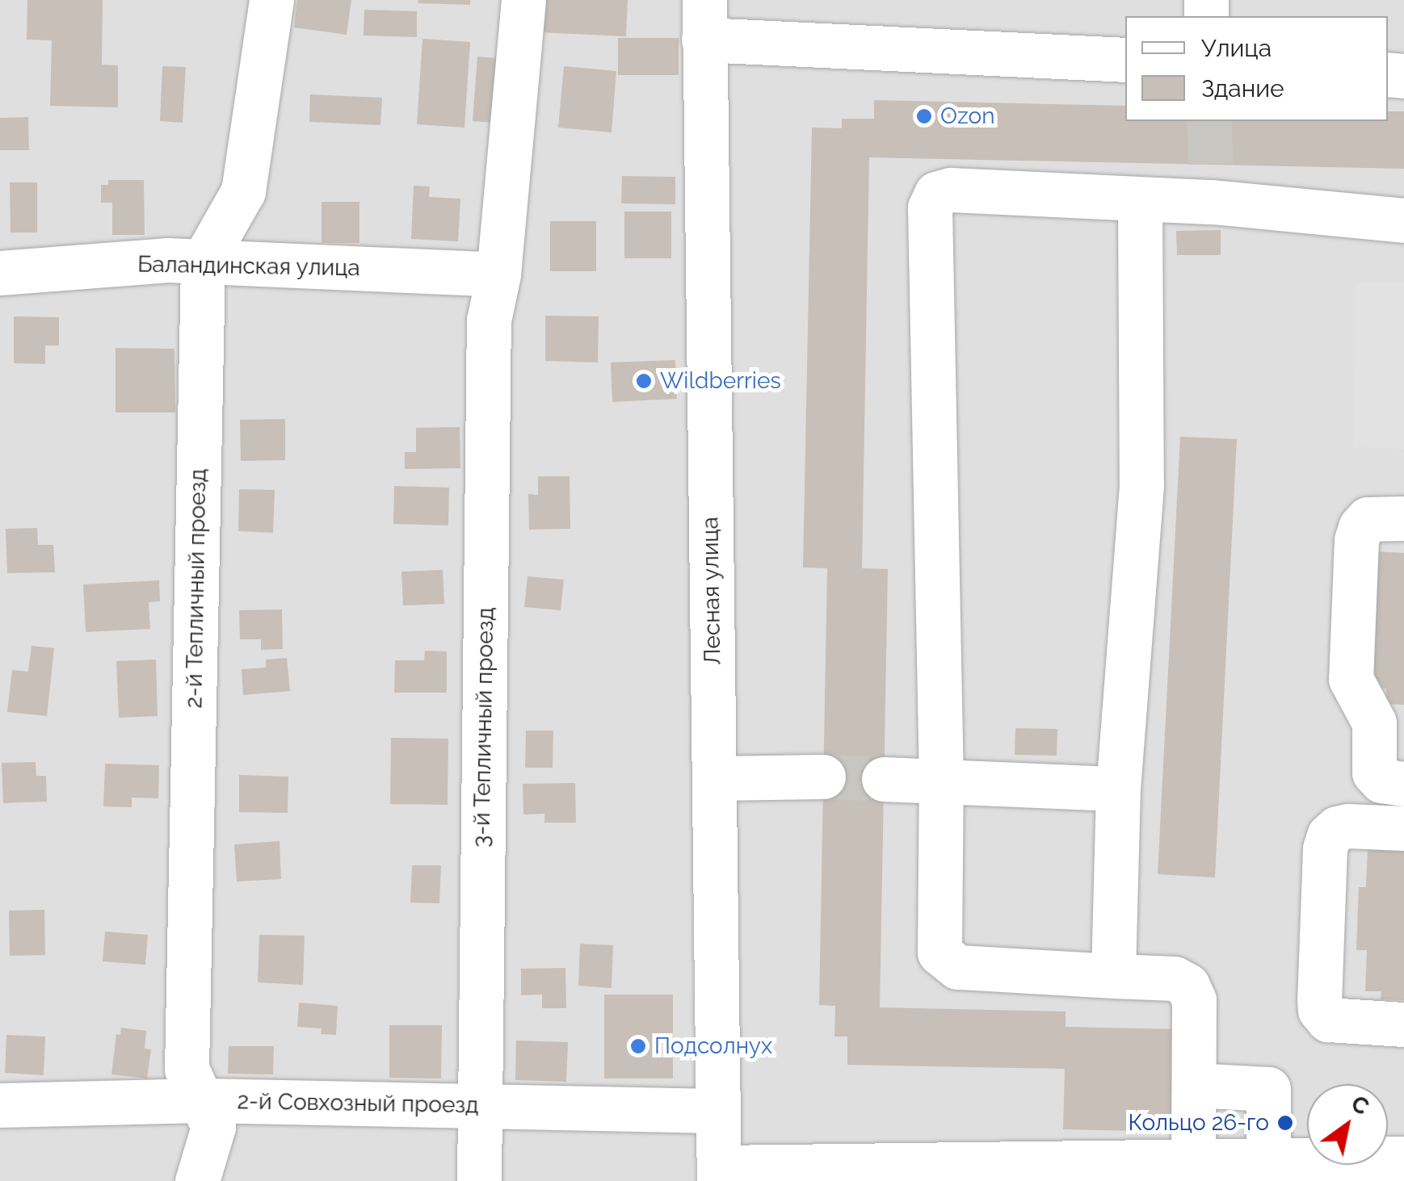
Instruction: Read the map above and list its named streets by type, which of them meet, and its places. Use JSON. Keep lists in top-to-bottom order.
{
  "streets": {
    "street": [
      "Баландинская улица",
      "2-й Тепличный проезд",
      "Лесная улица",
      "3-й Тепличный проезд",
      "2-й Совхозный проезд"
    ]
  },
  "crossings": [
    ["Баландинская улица", "2-й Тепличный проезд"],
    ["Баландинская улица", "3-й Тепличный проезд"],
    ["2-й Тепличный проезд", "2-й Совхозный проезд"],
    ["Лесная улица", "2-й Совхозный проезд"],
    ["3-й Тепличный проезд", "2-й Совхозный проезд"]
  ],
  "places": [
    "Ozon",
    "Wildberries",
    "Подсолнух",
    "Кольцо 26-го"
  ],
  "legend": ["Улица", "Здание"],
  "north": "top right"
}
